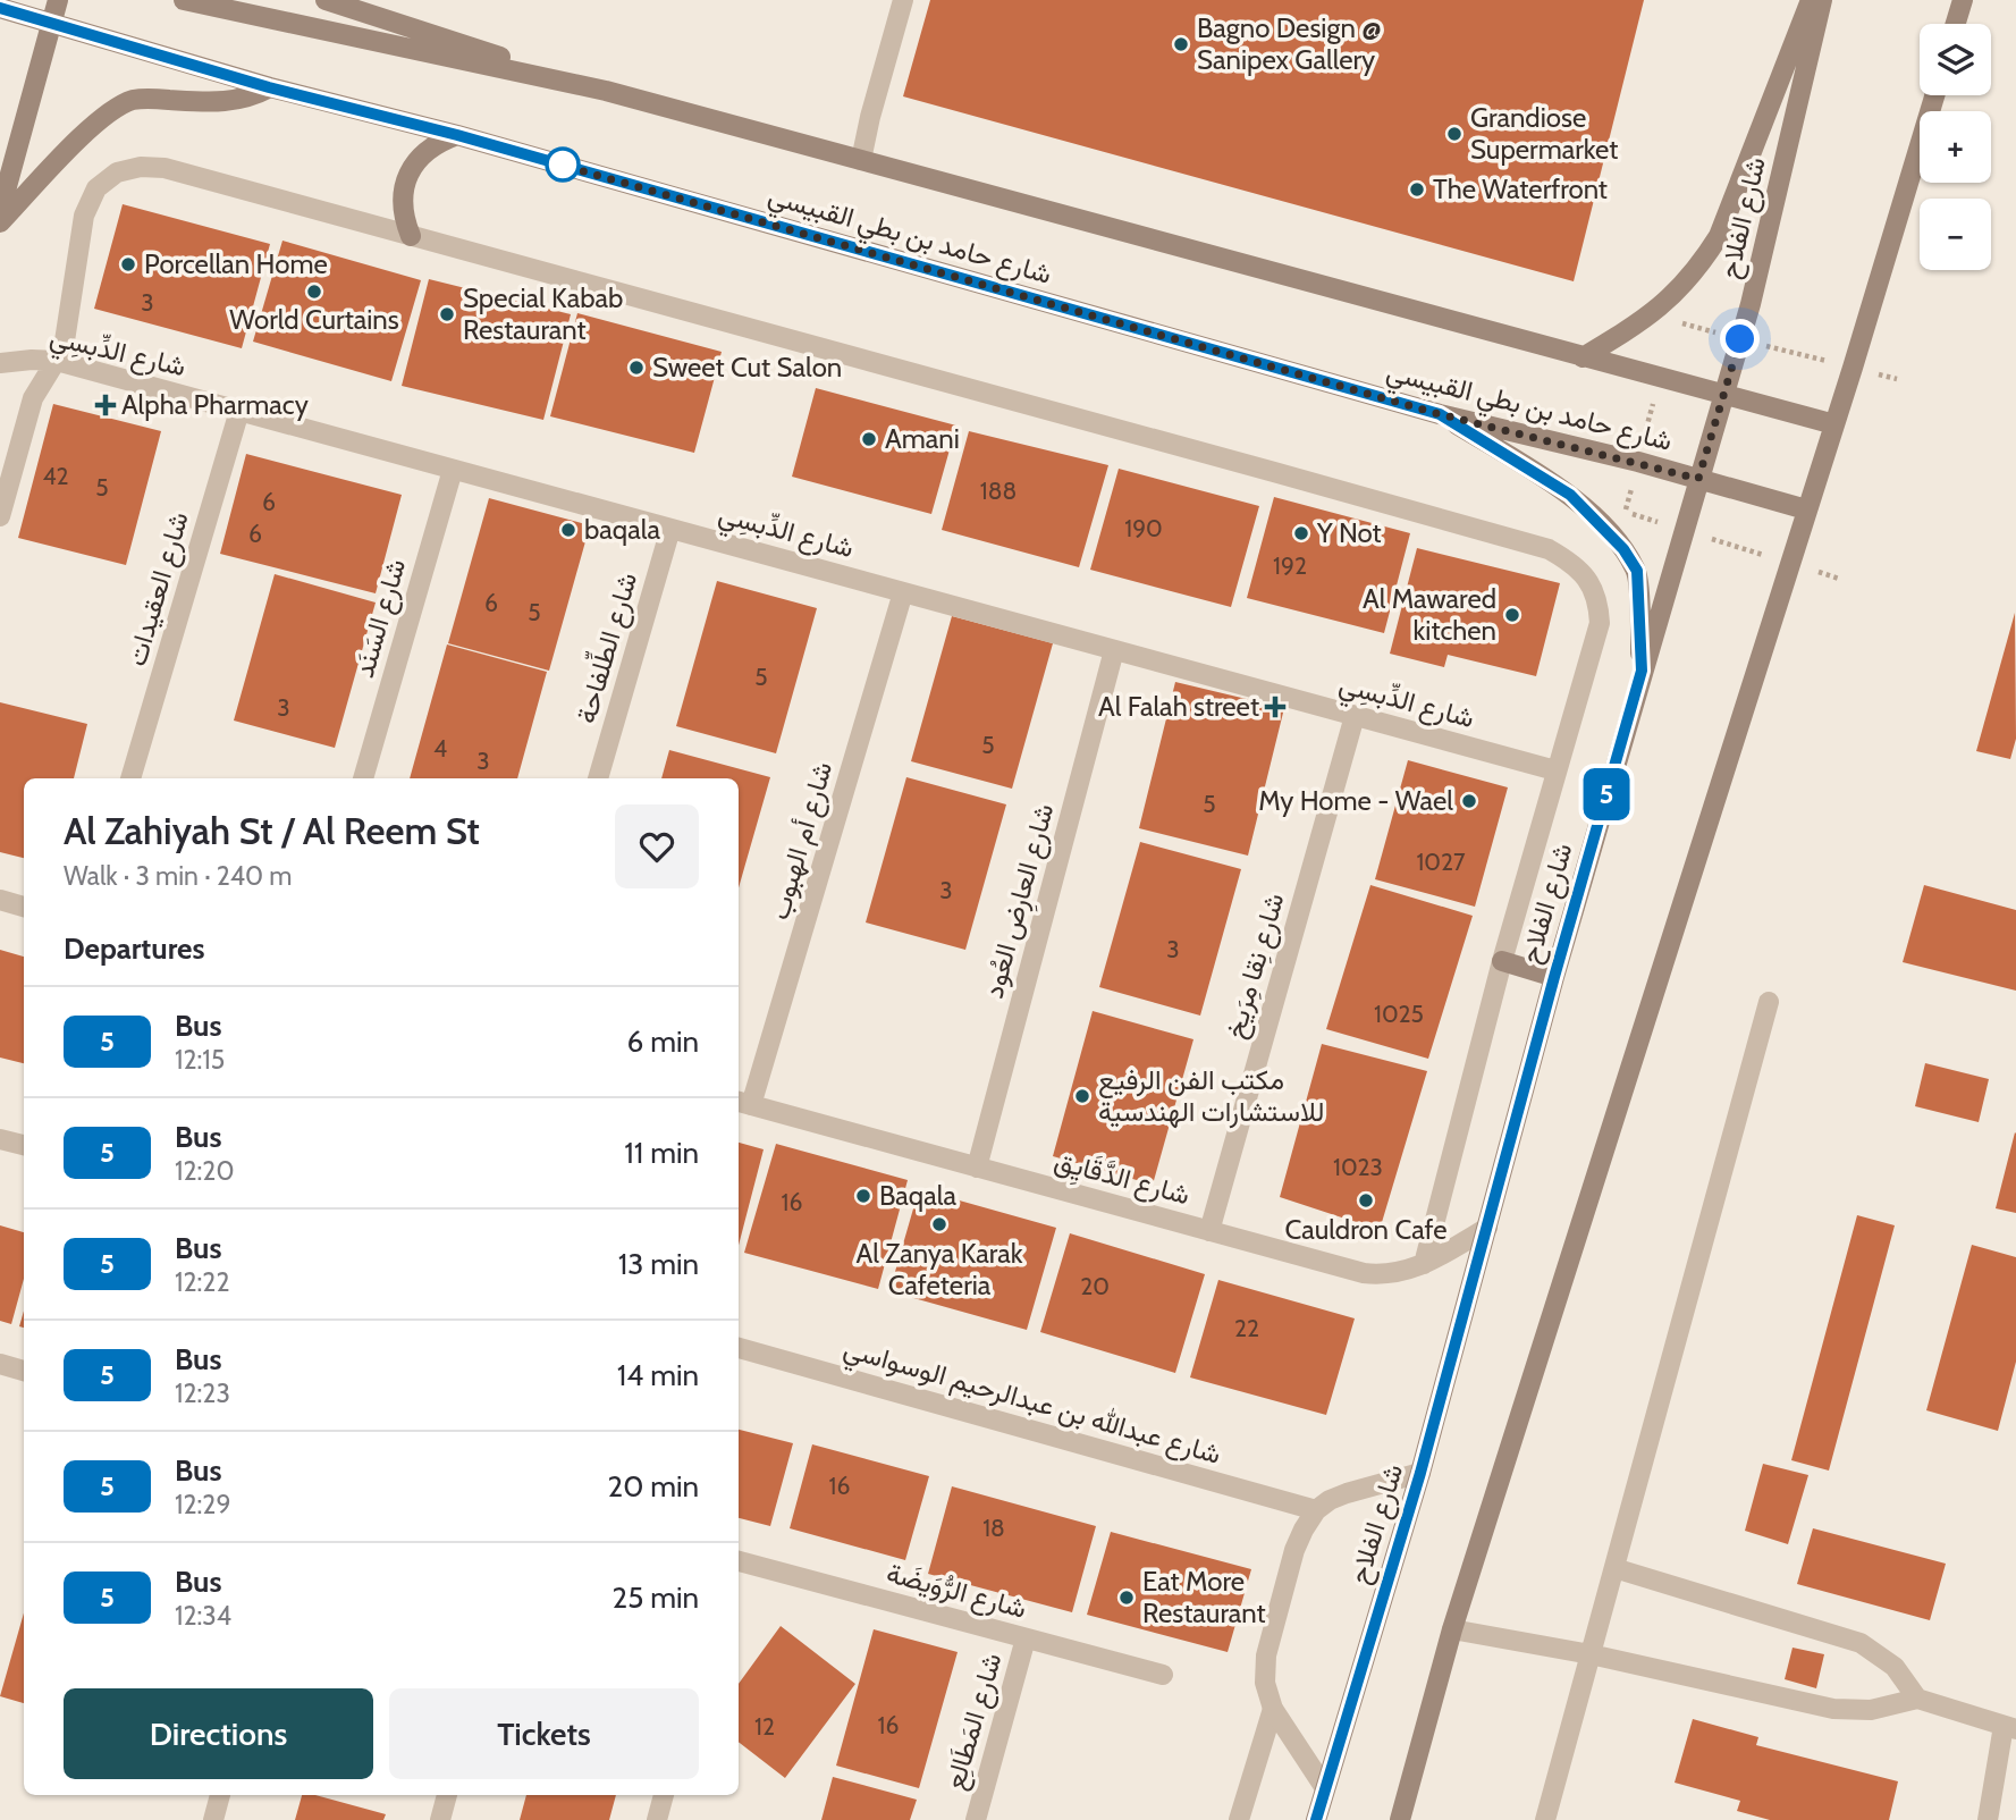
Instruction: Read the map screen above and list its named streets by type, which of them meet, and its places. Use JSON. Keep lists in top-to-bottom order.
{
  "streets": {
    "main road": ["شارع الفلاح", "شارع حامد بن بطي القبيسي"],
    "street": [
      "شارع الدِّبسِي",
      "شارع العقيدات",
      "شارع السَنَد",
      "شارع الطِّلفاحة",
      "شارع أم الهبوب",
      "شارع العارِض العُود",
      "شارع نِقا مِرَيخ",
      "شارع الدَّقَايِق",
      "شارع عبدالله بن عبدالرحيم الوسواسي",
      "شارع الرُّوَيضَة",
      "شارع المَطَالِع"
    ]
  },
  "crossings": [
    ["شارع الفلاح", "شارع حامد بن بطي القبيسي"],
    ["شارع الفلاح", "شارع الدَّقَايِق"],
    ["شارع الدِّبسِي", "شارع العقيدات"],
    ["شارع الدِّبسِي", "شارع السَنَد"],
    ["شارع الدِّبسِي", "شارع الطِّلفاحة"],
    ["شارع الدِّبسِي", "شارع أم الهبوب"],
    ["شارع الدِّبسِي", "شارع العارِض العُود"],
    ["شارع الدِّبسِي", "شارع نِقا مِرَيخ"],
    ["شارع أم الهبوب", "شارع الدَّقَايِق"],
    ["شارع العارِض العُود", "شارع الدَّقَايِق"],
    ["شارع نِقا مِرَيخ", "شارع الدَّقَايِق"],
    ["شارع الرُّوَيضَة", "شارع المَطَالِع"]
  ],
  "places": {
    "other": [
      "Bagno Design @ Sanipex Gallery",
      "Grandiose Supermarket",
      "The Waterfront",
      "Porcellan Home",
      "World Curtains",
      "Special Kabab Restaurant",
      "Sweet Cut Salon",
      "Amani",
      "baqala",
      "Y Not",
      "Al Mawared kitchen",
      "My Home - Wael",
      "مكتب الفن الرفيع للاستشارات الهندسية",
      "Baqala",
      "Cauldron Cafe",
      "Al Zanya Karak Cafeteria",
      "Eat More Restaurant"
    ],
    "health": ["Alpha Pharmacy", "Al Falah street"]
  },
  "lines": ["bus line 5"],
  "house_numbers": [
    "3",
    "42",
    "5",
    "188",
    "6",
    "190",
    "6",
    "192",
    "6",
    "5",
    "5",
    "3",
    "5",
    "4",
    "3",
    "5",
    "1027",
    "3",
    "3",
    "1025",
    "1023",
    "16",
    "20",
    "22",
    "16",
    "18",
    "16",
    "12"
  ],
  "page": {
    "on_map": "5",
    "map_buttons": ["+", "−"],
    "heading": [
      ["Al Zahiyah St / Al Reem St", "Walk · 3 min · 240 m"],
      "Departures"
    ],
    "list": [
      {
        "mark": "5",
        "name": "Bus",
        "note": "12:15",
        "value": "6 min"
      },
      {
        "mark": "5",
        "name": "Bus",
        "note": "12:20",
        "value": "11 min"
      },
      {
        "mark": "5",
        "name": "Bus",
        "note": "12:22",
        "value": "13 min"
      },
      {
        "mark": "5",
        "name": "Bus",
        "note": "12:23",
        "value": "14 min"
      },
      {
        "mark": "5",
        "name": "Bus",
        "note": "12:29",
        "value": "20 min"
      },
      {
        "mark": "5",
        "name": "Bus",
        "note": "12:34",
        "value": "25 min"
      }
    ],
    "buttons": ["Directions", "Tickets"]
  }
}
